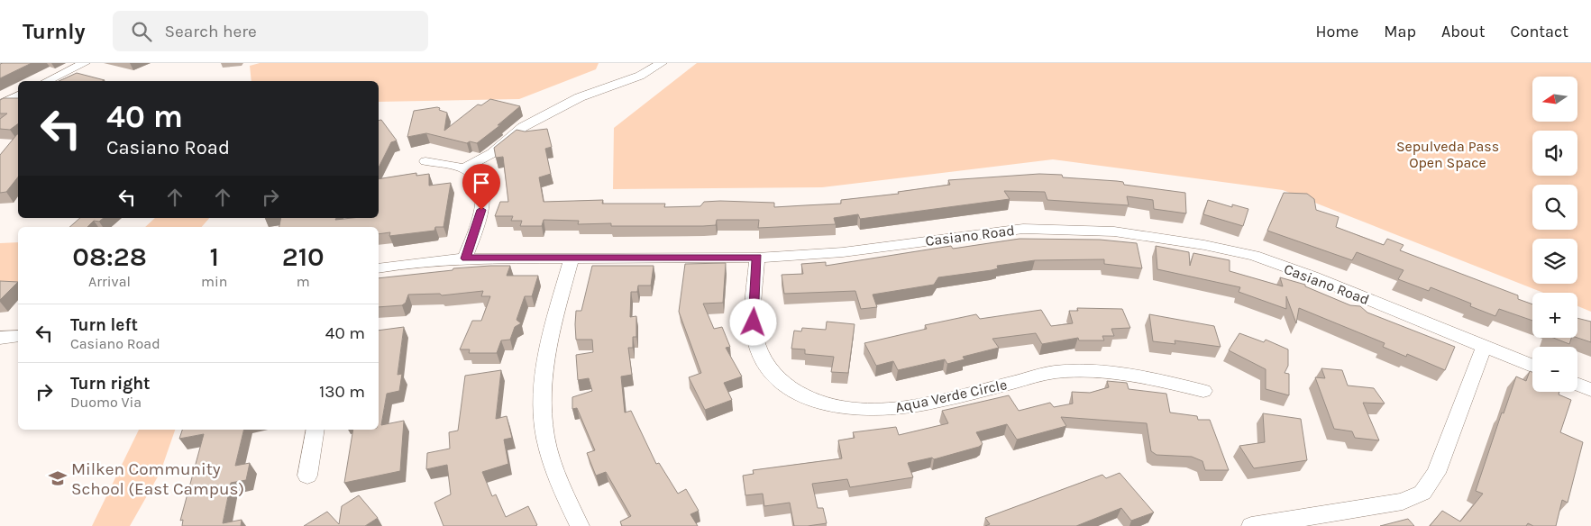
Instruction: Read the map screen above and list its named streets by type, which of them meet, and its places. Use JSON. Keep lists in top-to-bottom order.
{
  "streets": {
    "street": ["Casiano Road", "Aqua Verde Circle"]
  },
  "crossings": [
    ["Casiano Road", "Aqua Verde Circle"]
  ],
  "parks": ["Sepulveda Pass Open Space"],
  "places": {
    "school or university": ["Milken Community School (East Campus)"]
  },
  "north": "left",
  "page": {
    "header": "Turnly",
    "search": "Search here",
    "nav": [
      "Home",
      "Map",
      "About",
      "Contact"
    ],
    "map_buttons": ["+", "−"],
    "turn": ["40 m", "Casiano Road"],
    "eta": [
      "08:28",
      "Arrival",
      "1",
      "min",
      "210",
      "m"
    ],
    "list": [
      {
        "name": "Turn left",
        "note": "Casiano Road",
        "value": "40 m"
      },
      {
        "name": "Turn right",
        "note": "Duomo Via",
        "value": "130 m"
      }
    ]
  }
}
